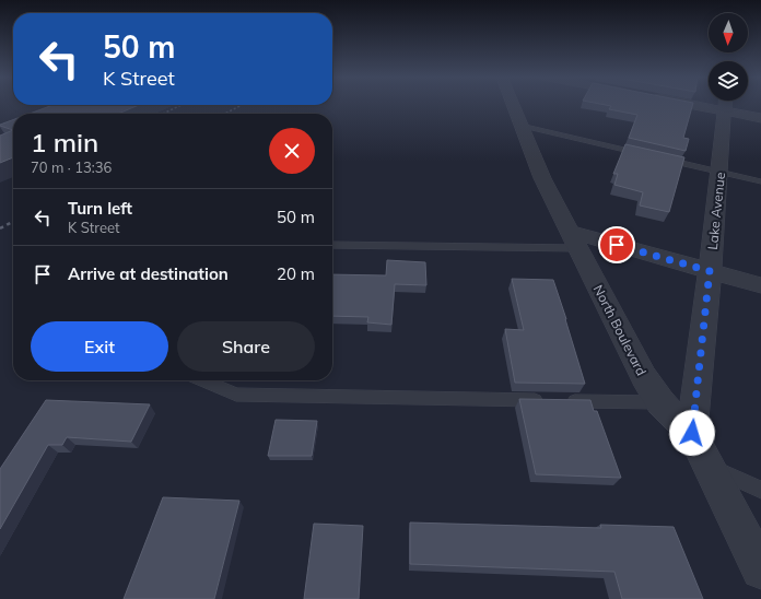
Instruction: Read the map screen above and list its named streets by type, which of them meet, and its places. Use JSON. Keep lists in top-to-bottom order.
{
  "streets": {
    "street": ["Lake Avenue", "North Boulevard"]
  },
  "crossings": [
    ["Lake Avenue", "North Boulevard"]
  ],
  "north": "bottom",
  "page": {
    "turn": ["50 m", "K Street"],
    "heading": ["1 min", "70 m · 13:36"],
    "list": [
      {
        "name": "Turn left",
        "note": "K Street",
        "value": "50 m"
      },
      {
        "name": "Arrive at destination",
        "value": "20 m"
      }
    ],
    "buttons": ["Exit", "Share"]
  }
}
